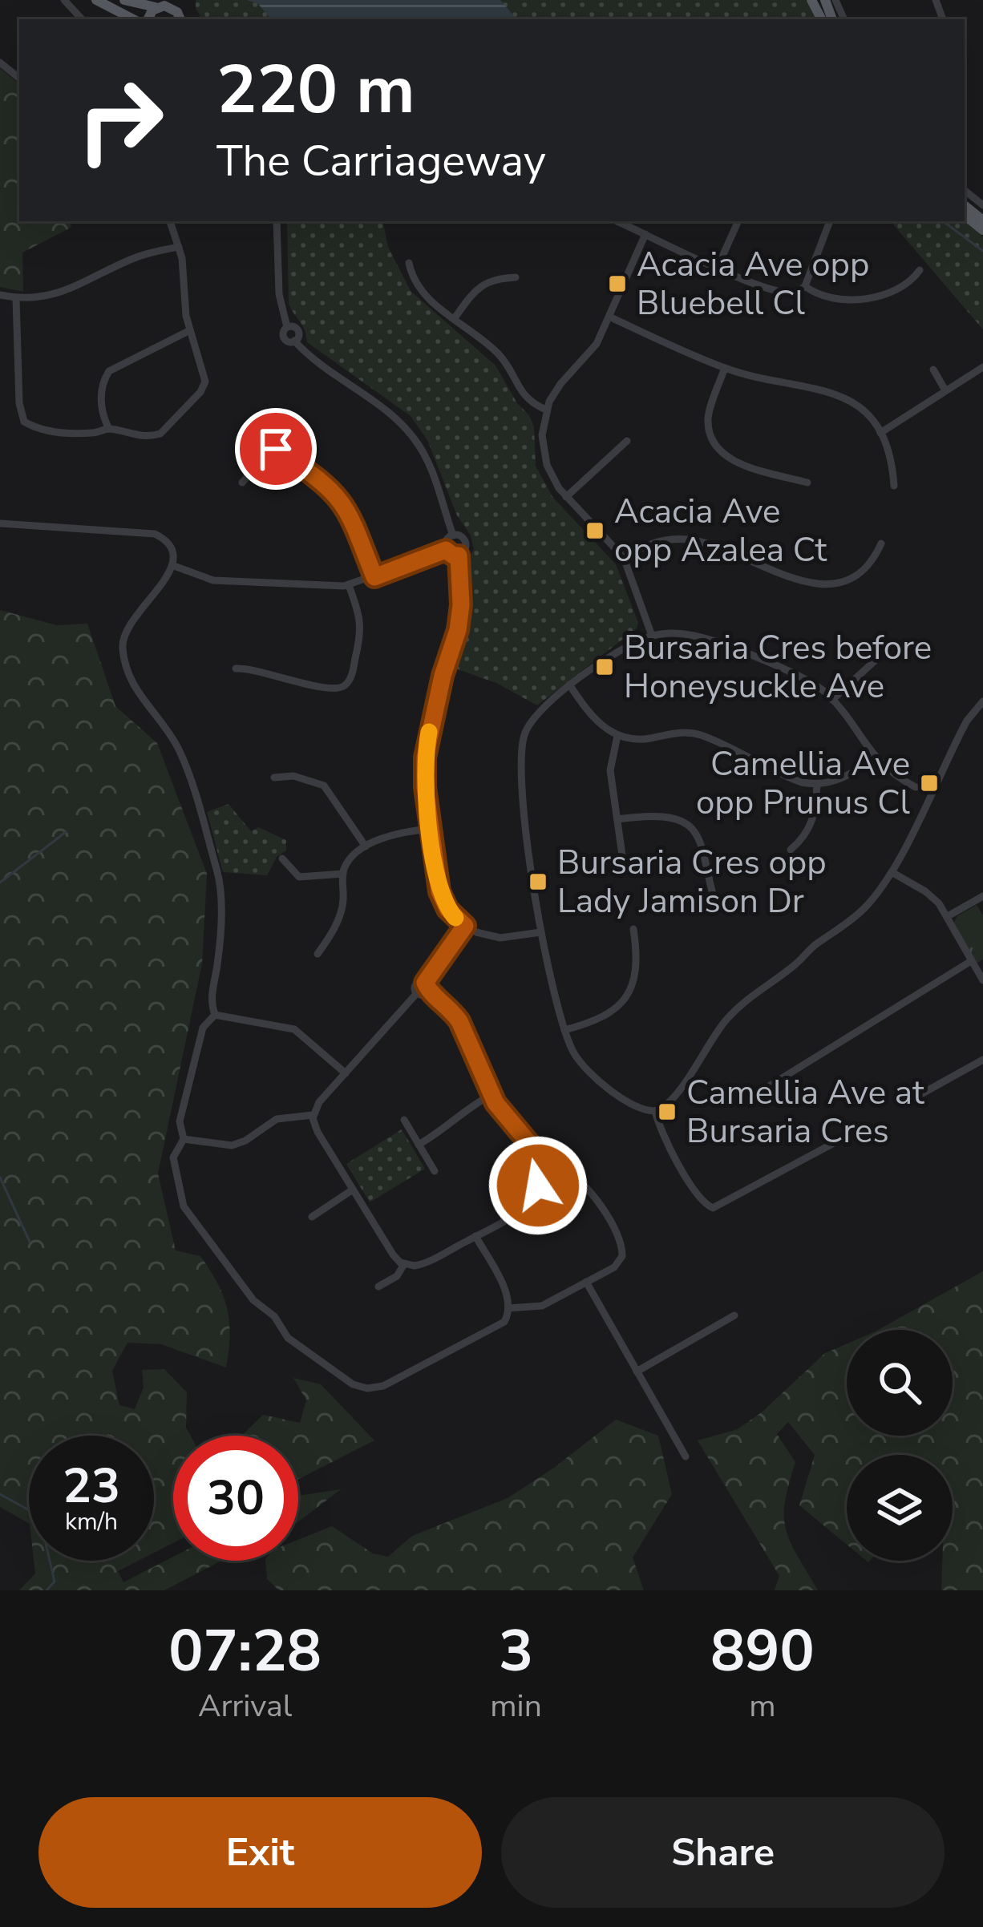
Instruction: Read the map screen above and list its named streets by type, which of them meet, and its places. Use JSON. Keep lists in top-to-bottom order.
{
  "places": {
    "transit": [
      "Acacia Ave opp Bluebell Cl",
      "Acacia Ave opp Azalea Ct",
      "Bursaria Cres before Honeysuckle Ave",
      "Camellia Ave opp Prunus Cl",
      "Bursaria Cres opp Lady Jamison Dr",
      "Camellia Ave at Bursaria Cres"
    ]
  },
  "page": {
    "turn": ["220 m", "The Carriageway"],
    "speed": "23 km/h",
    "limit": "30",
    "eta": [
      "07:28",
      "Arrival",
      "3",
      "min",
      "890",
      "m"
    ],
    "buttons": ["Exit", "Share"]
  }
}
